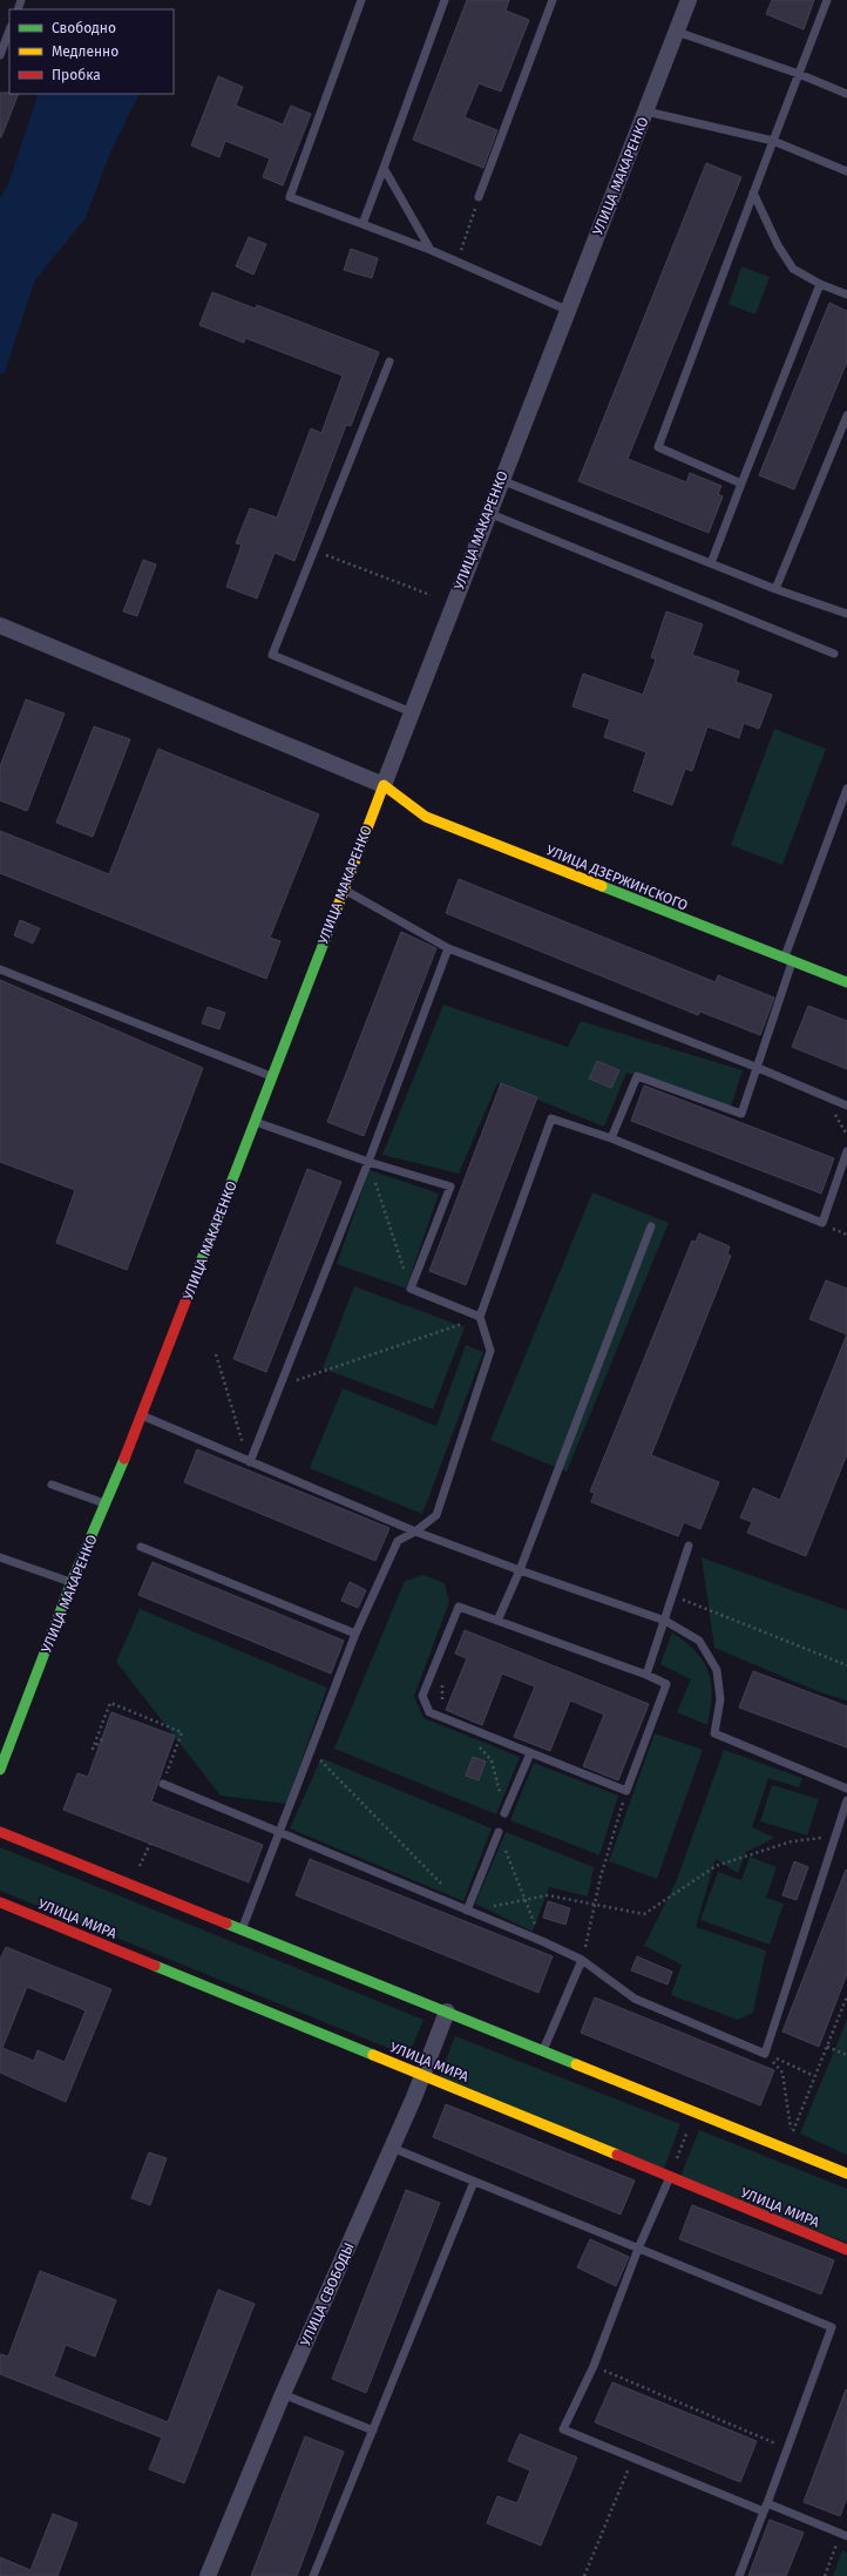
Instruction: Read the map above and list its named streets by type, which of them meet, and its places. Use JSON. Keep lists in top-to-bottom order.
{
  "streets": {
    "main road": ["УЛИЦА МАКАРЕНКО", "УЛИЦА ДЗЕРЖИНСКОГО", "УЛИЦА МИРА"],
    "street": ["УЛИЦА СВОБОДЫ"]
  },
  "crossings": [
    ["УЛИЦА МАКАРЕНКО", "УЛИЦА ДЗЕРЖИНСКОГО"],
    ["УЛИЦА МИРА", "УЛИЦА СВОБОДЫ"]
  ],
  "legend": ["Свободно", "Медленно", "Пробка"]
}
